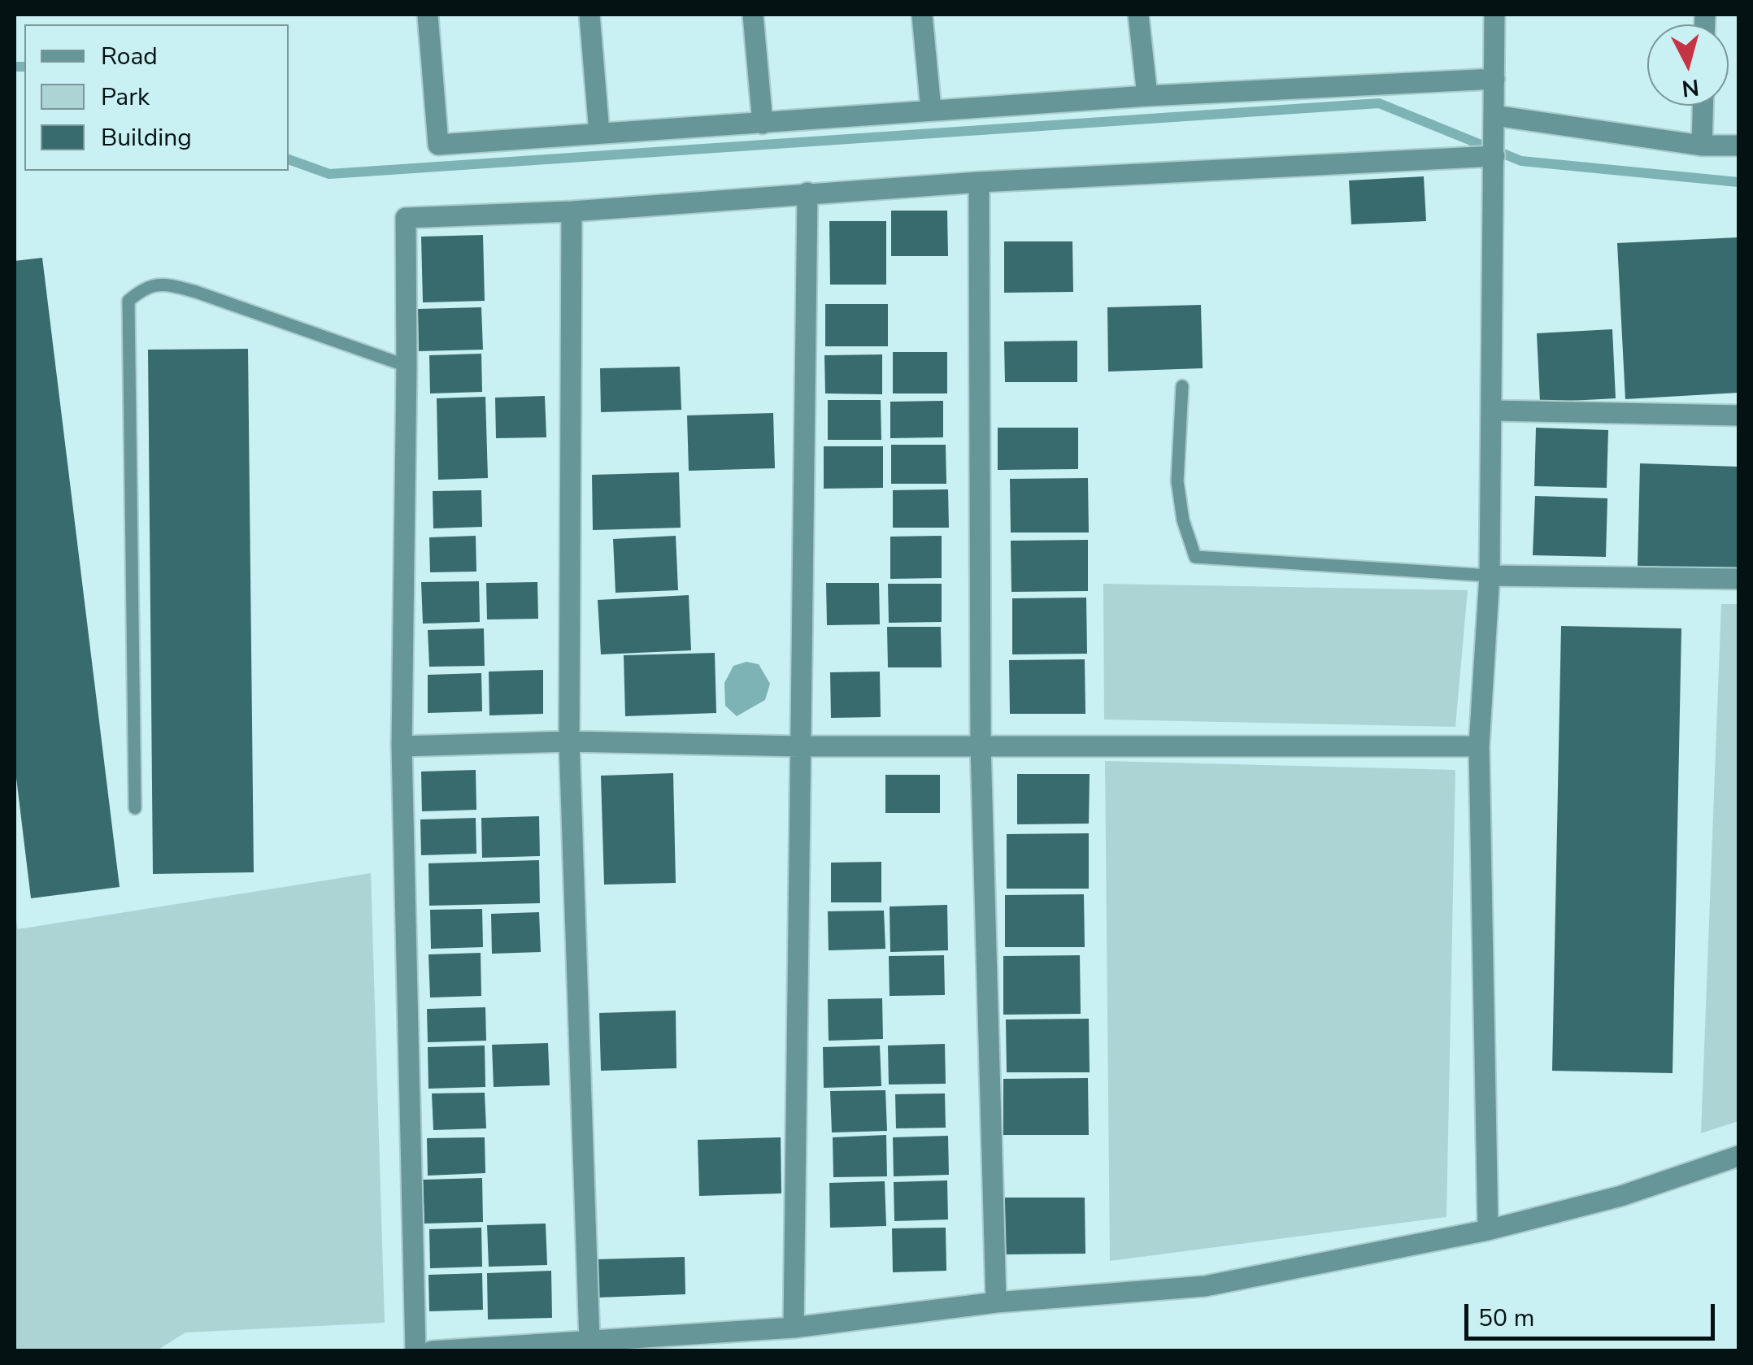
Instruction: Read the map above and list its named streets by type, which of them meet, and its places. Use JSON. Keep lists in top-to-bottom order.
{
  "legend": ["Road", "Park", "Building"],
  "scale_bar": "50 m",
  "north": "bottom"
}
